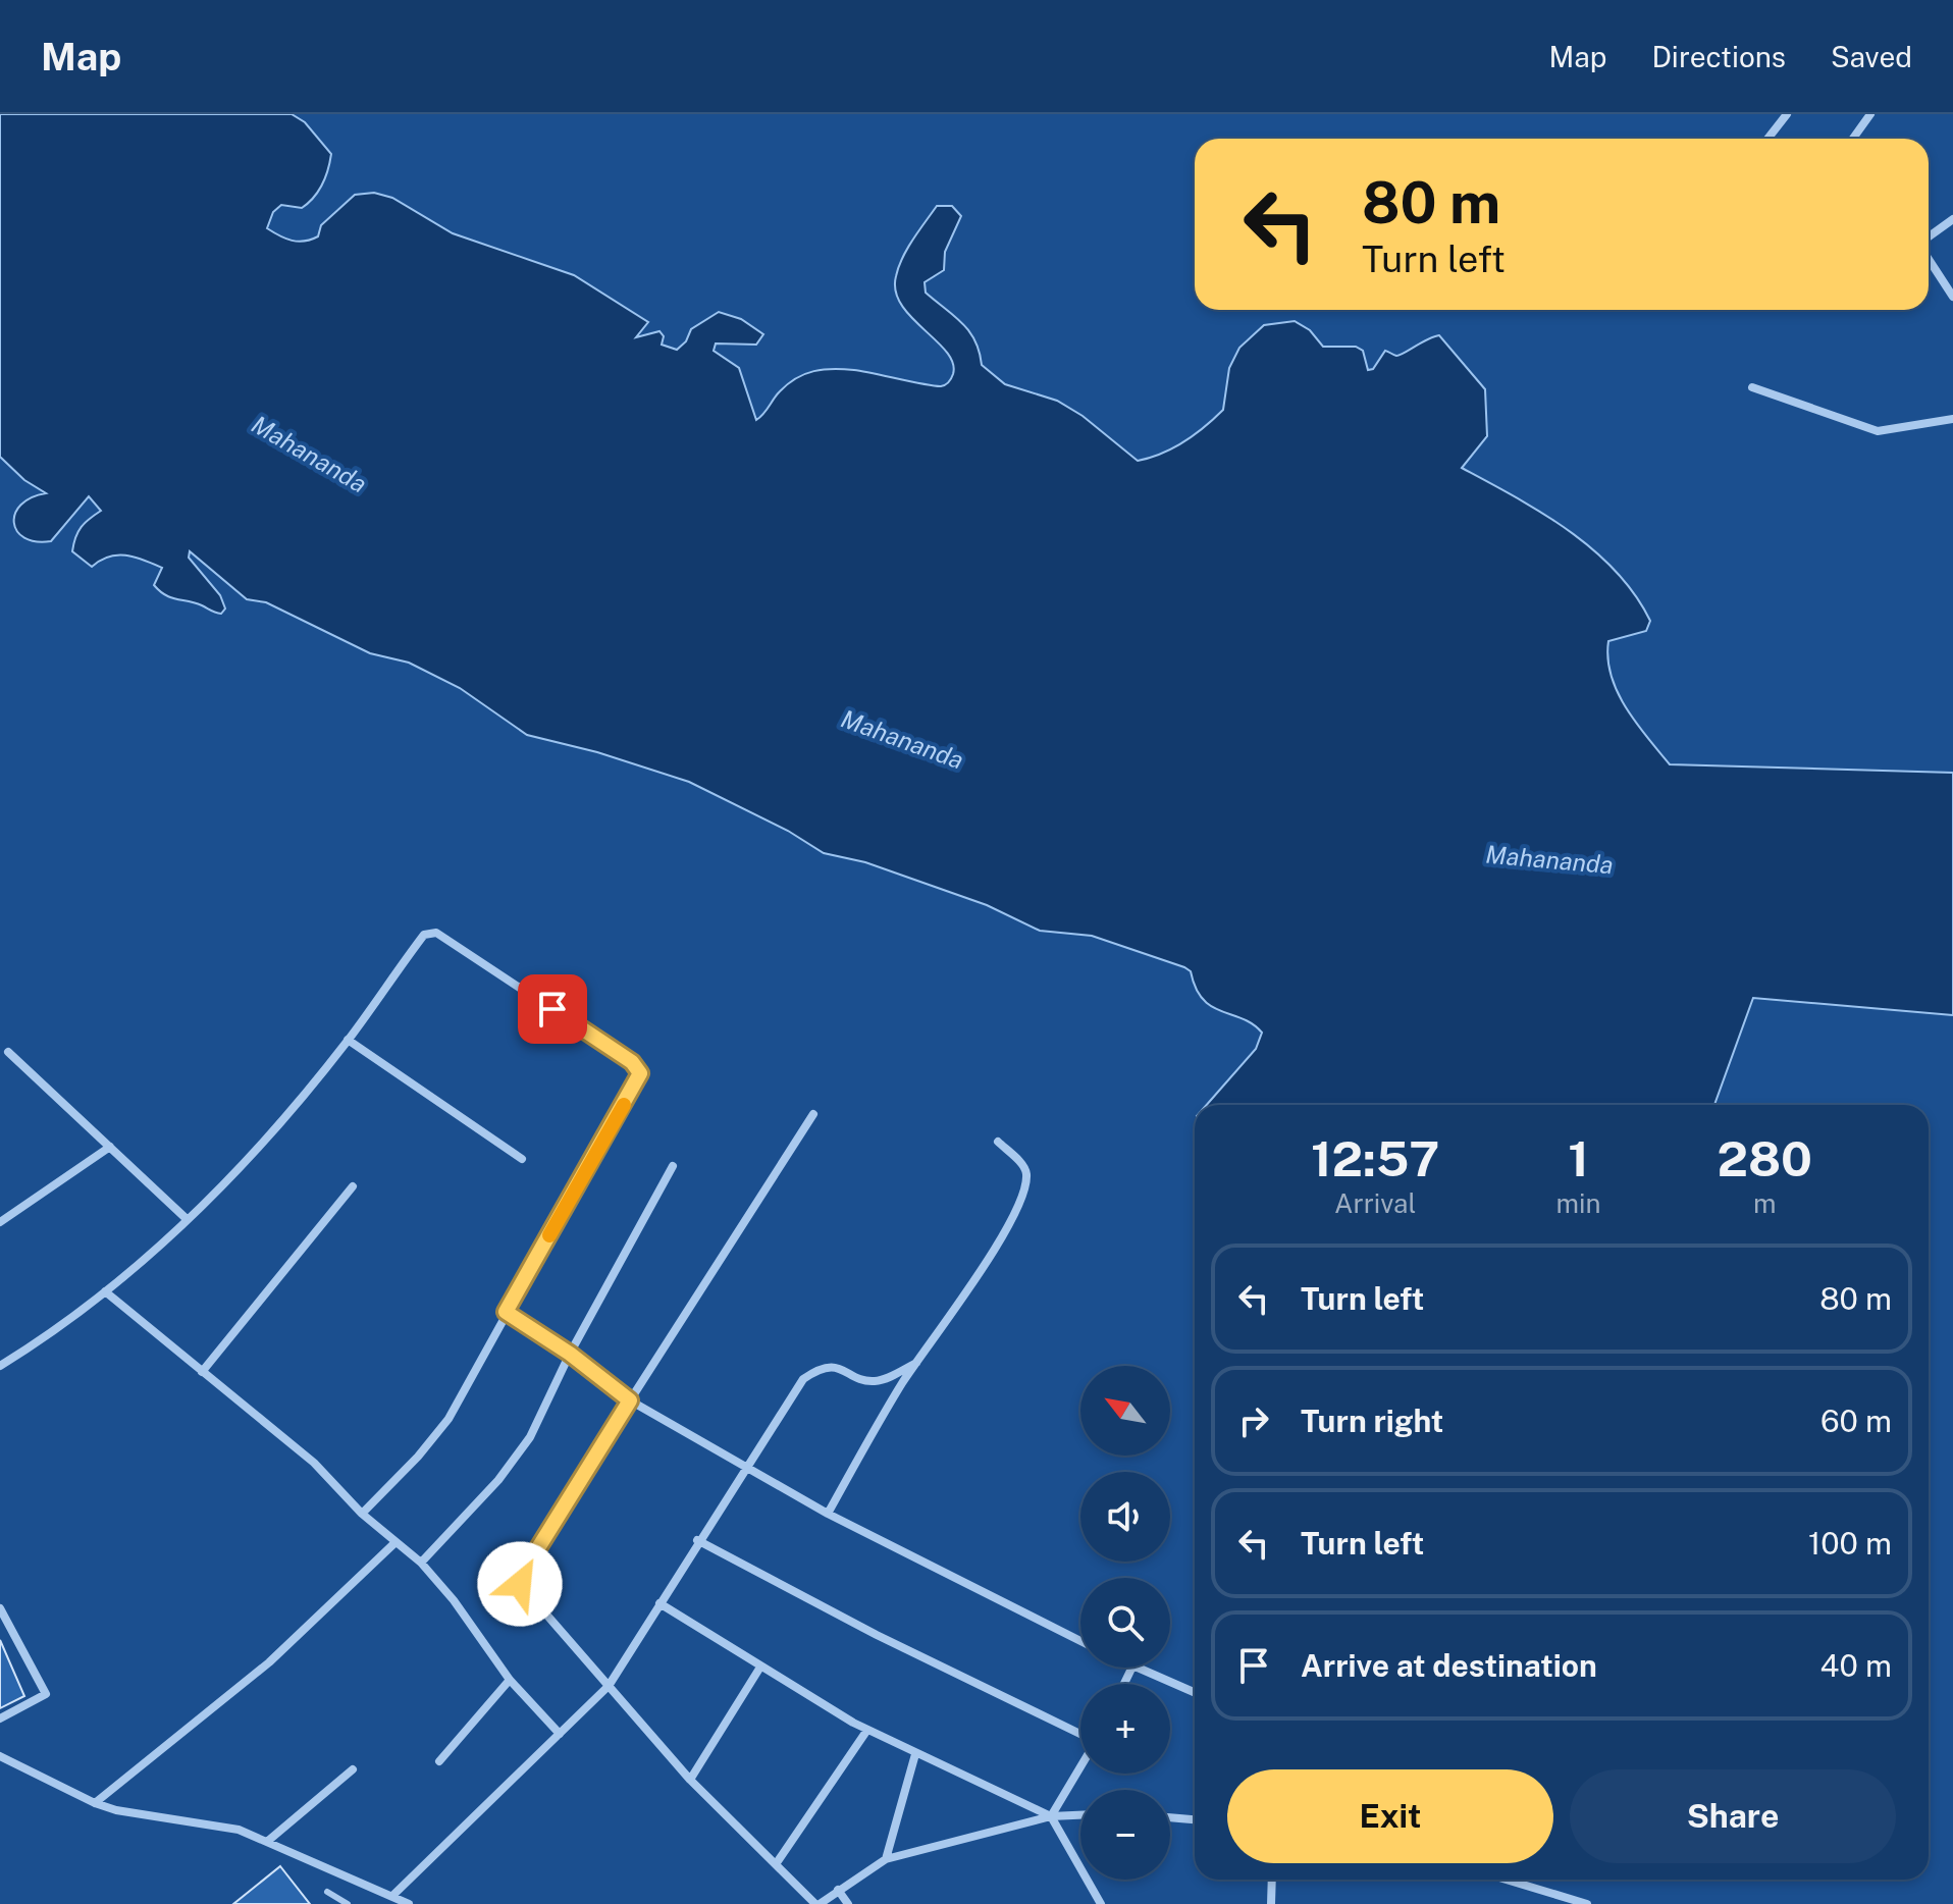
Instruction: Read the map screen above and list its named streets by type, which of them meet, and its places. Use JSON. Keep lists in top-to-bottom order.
{
  "water": ["Mahananda"],
  "north": "top left",
  "page": {
    "header": "Map",
    "nav": ["Map", "Directions", "Saved"],
    "turn": ["80 m", "Turn left"],
    "eta": [
      "12:57",
      "Arrival",
      "1",
      "min",
      "280",
      "m"
    ],
    "list": [
      {
        "name": "Turn left",
        "value": "80 m"
      },
      {
        "name": "Turn right",
        "value": "60 m"
      },
      {
        "name": "Turn left",
        "value": "100 m"
      },
      {
        "name": "Arrive at destination",
        "value": "40 m"
      }
    ],
    "map_buttons": ["+", "−"],
    "buttons": ["Exit", "Share"]
  }
}
